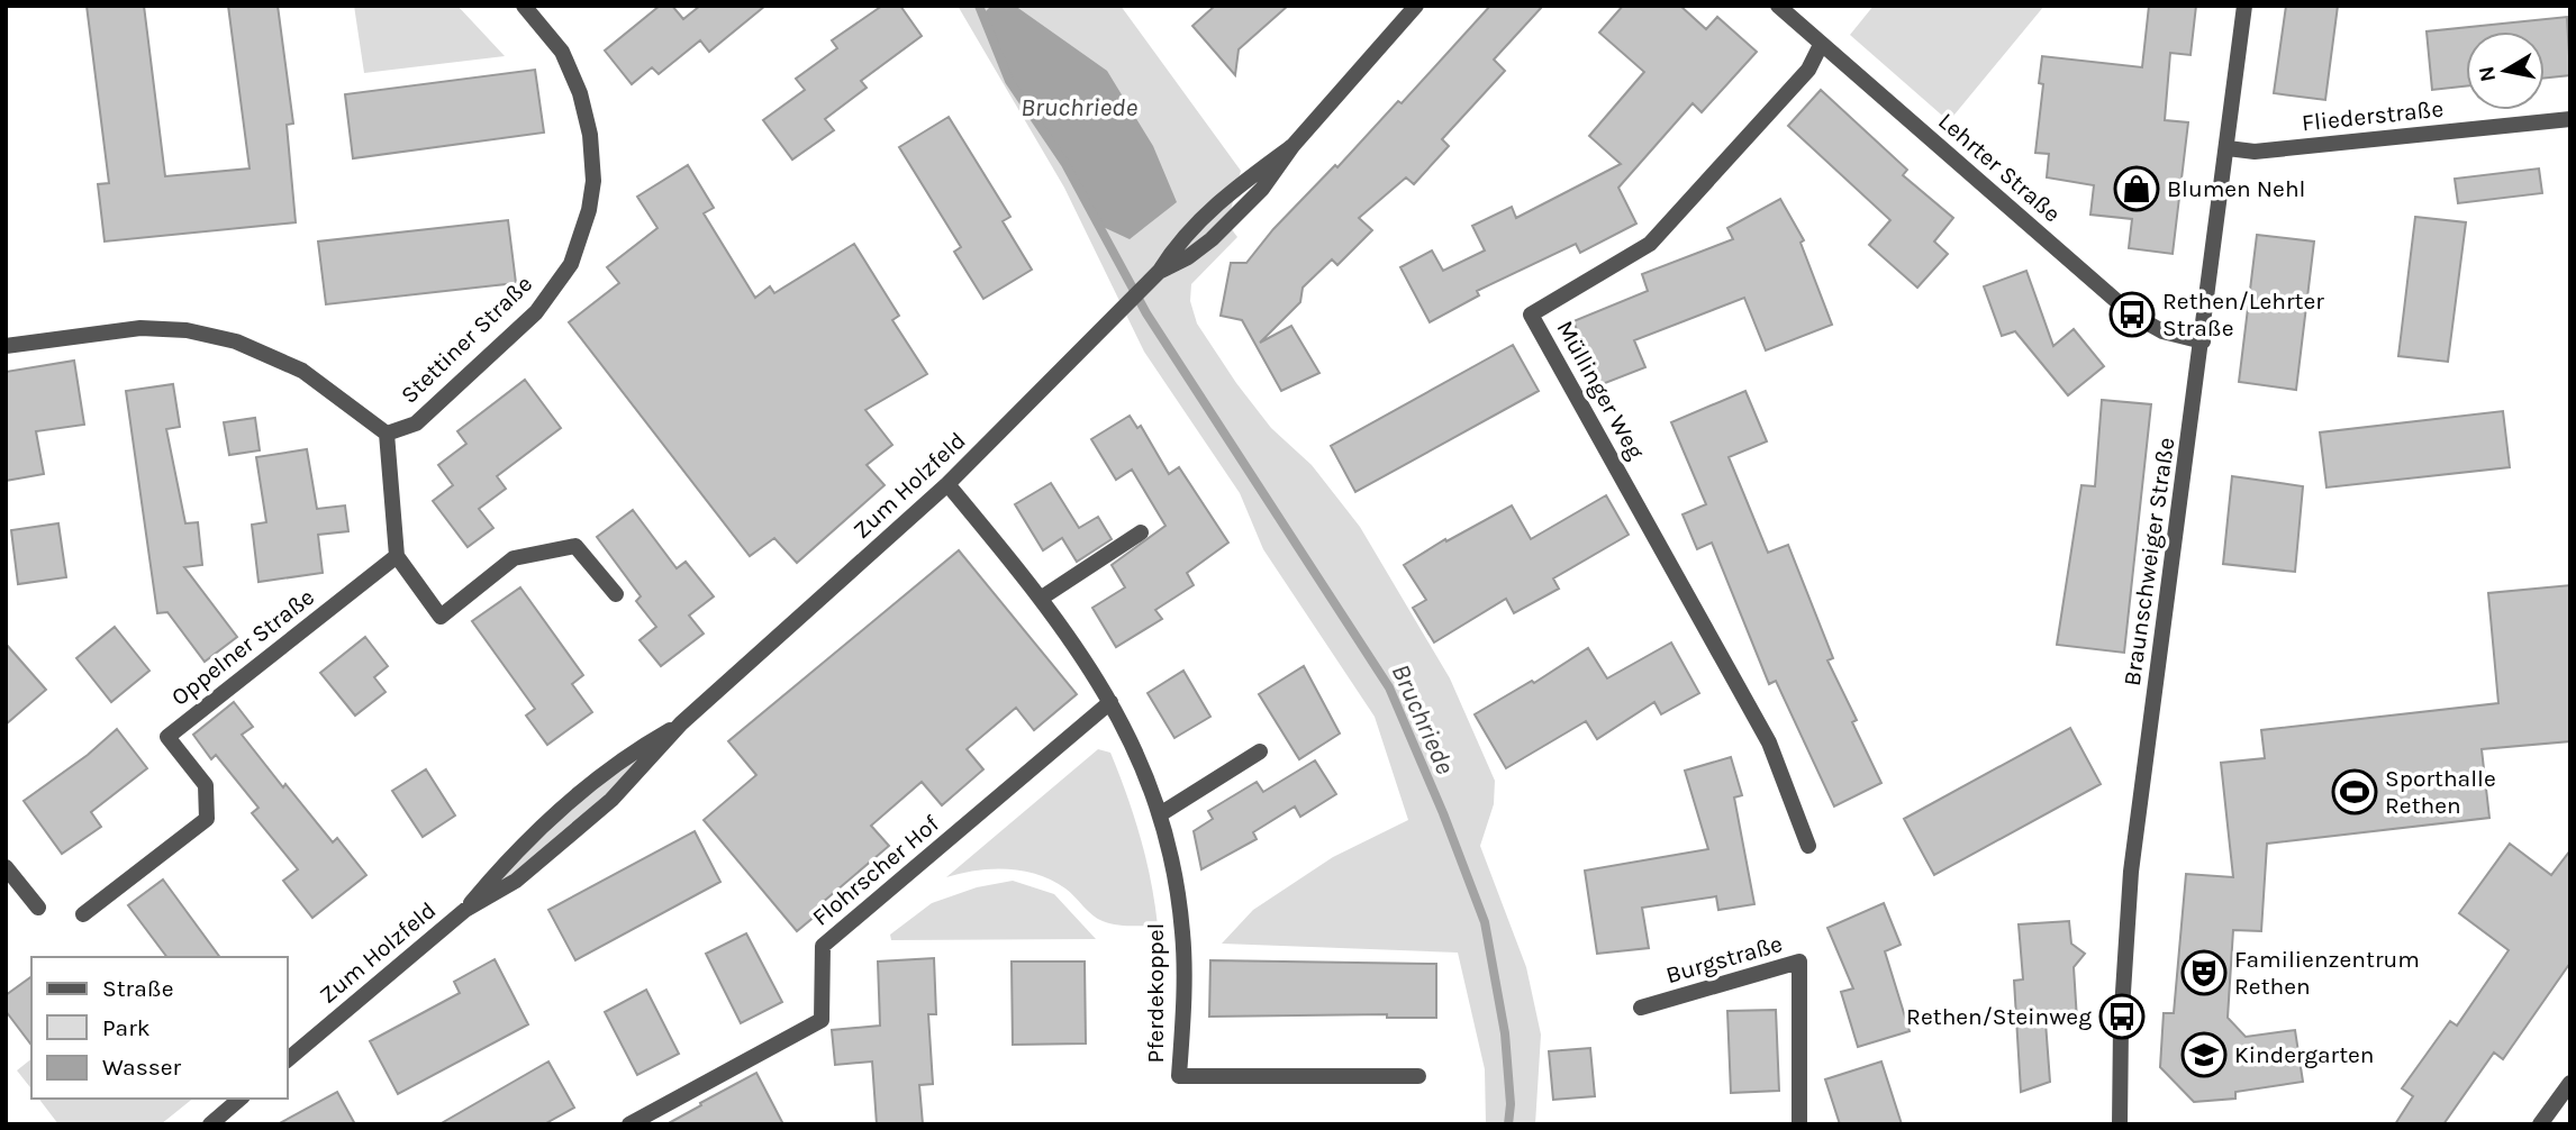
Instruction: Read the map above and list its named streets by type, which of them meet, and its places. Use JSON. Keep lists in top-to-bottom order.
{
  "streets": {
    "street": [
      "Fliederstraße",
      "Lehrter Straße",
      "Stettiner Straße",
      "Müllinger Weg",
      "Zum Holzfeld",
      "Braunschweiger Straße",
      "Oppelner Straße",
      "Flohrscher Hof",
      "Burgstraße",
      "Pferdekoppel"
    ]
  },
  "crossings": [
    ["Fliederstraße", "Braunschweiger Straße"],
    ["Lehrter Straße", "Müllinger Weg"],
    ["Lehrter Straße", "Braunschweiger Straße"],
    ["Zum Holzfeld", "Pferdekoppel"],
    ["Flohrscher Hof", "Pferdekoppel"]
  ],
  "water": ["Bruchriede"],
  "places": {
    "shop": ["Blumen Nehl"],
    "bus stop": ["Rethen/Lehrter Straße", "Rethen/Steinweg"],
    "sports": ["Sporthalle Rethen"],
    "theatre": ["Familienzentrum Rethen"],
    "school or university": ["Kindergarten"]
  },
  "legend": ["Straße", "Park", "Wasser"],
  "north": "left"
}
